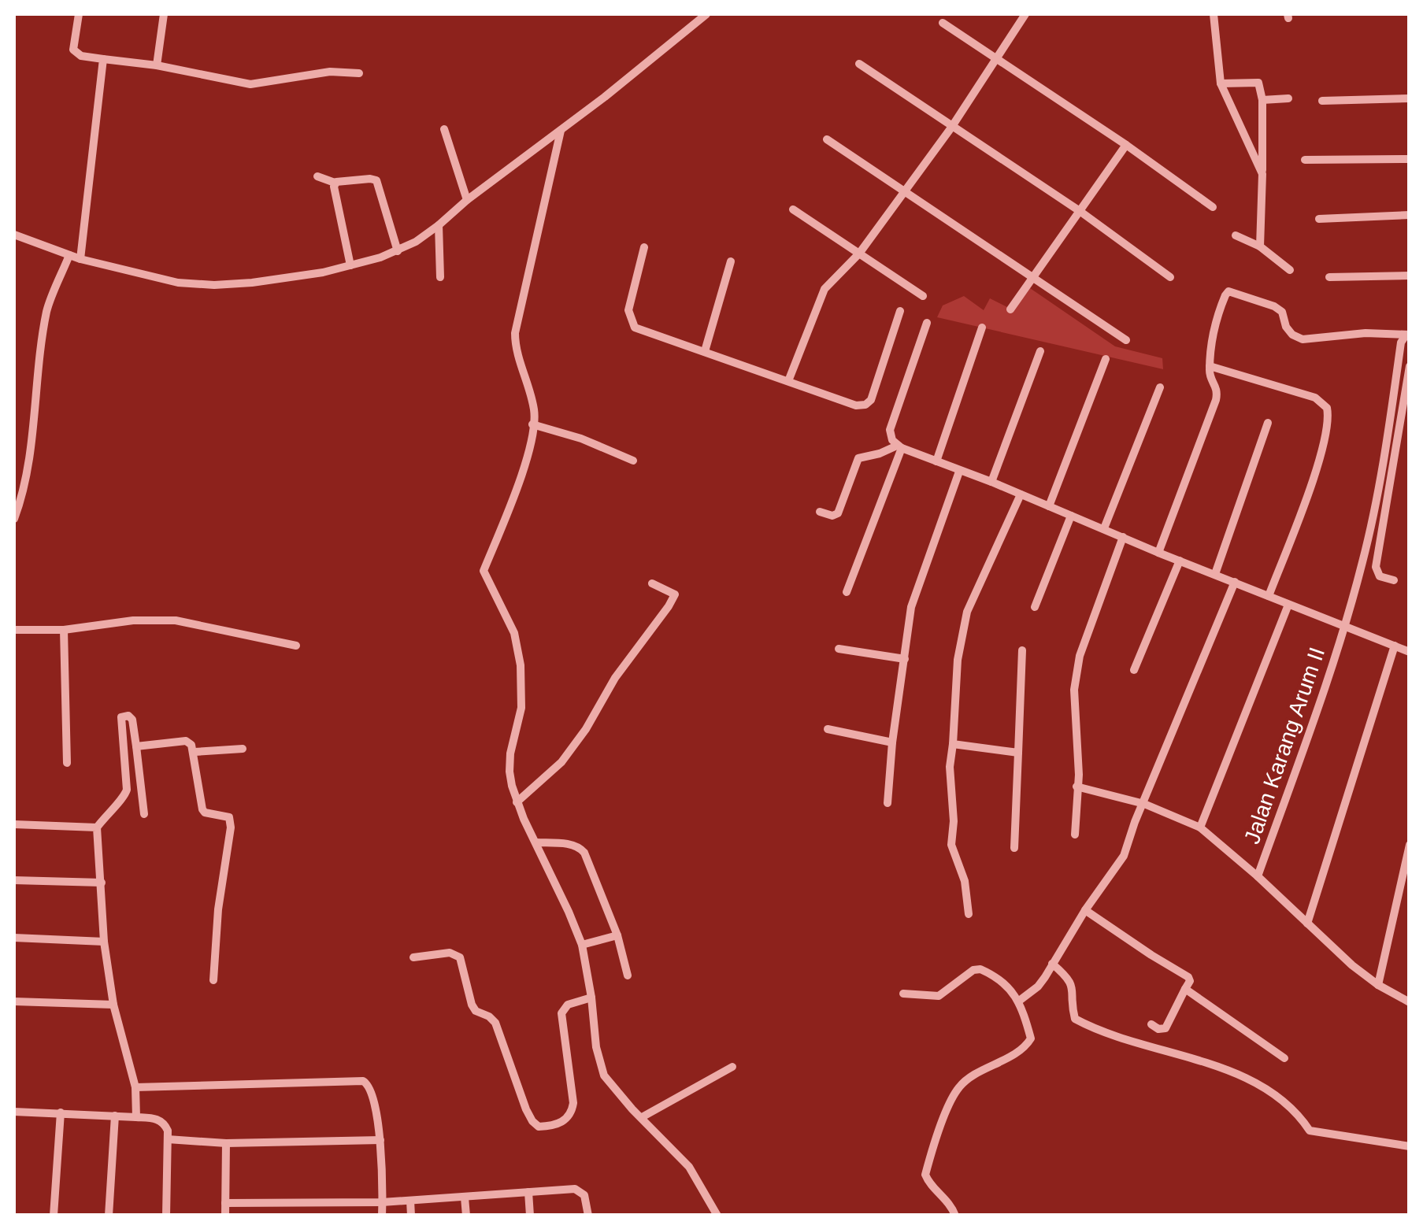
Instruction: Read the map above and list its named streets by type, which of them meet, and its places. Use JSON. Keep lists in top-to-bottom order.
{
  "streets": {
    "street": ["Jalan Karang Arum II"]
  }
}
